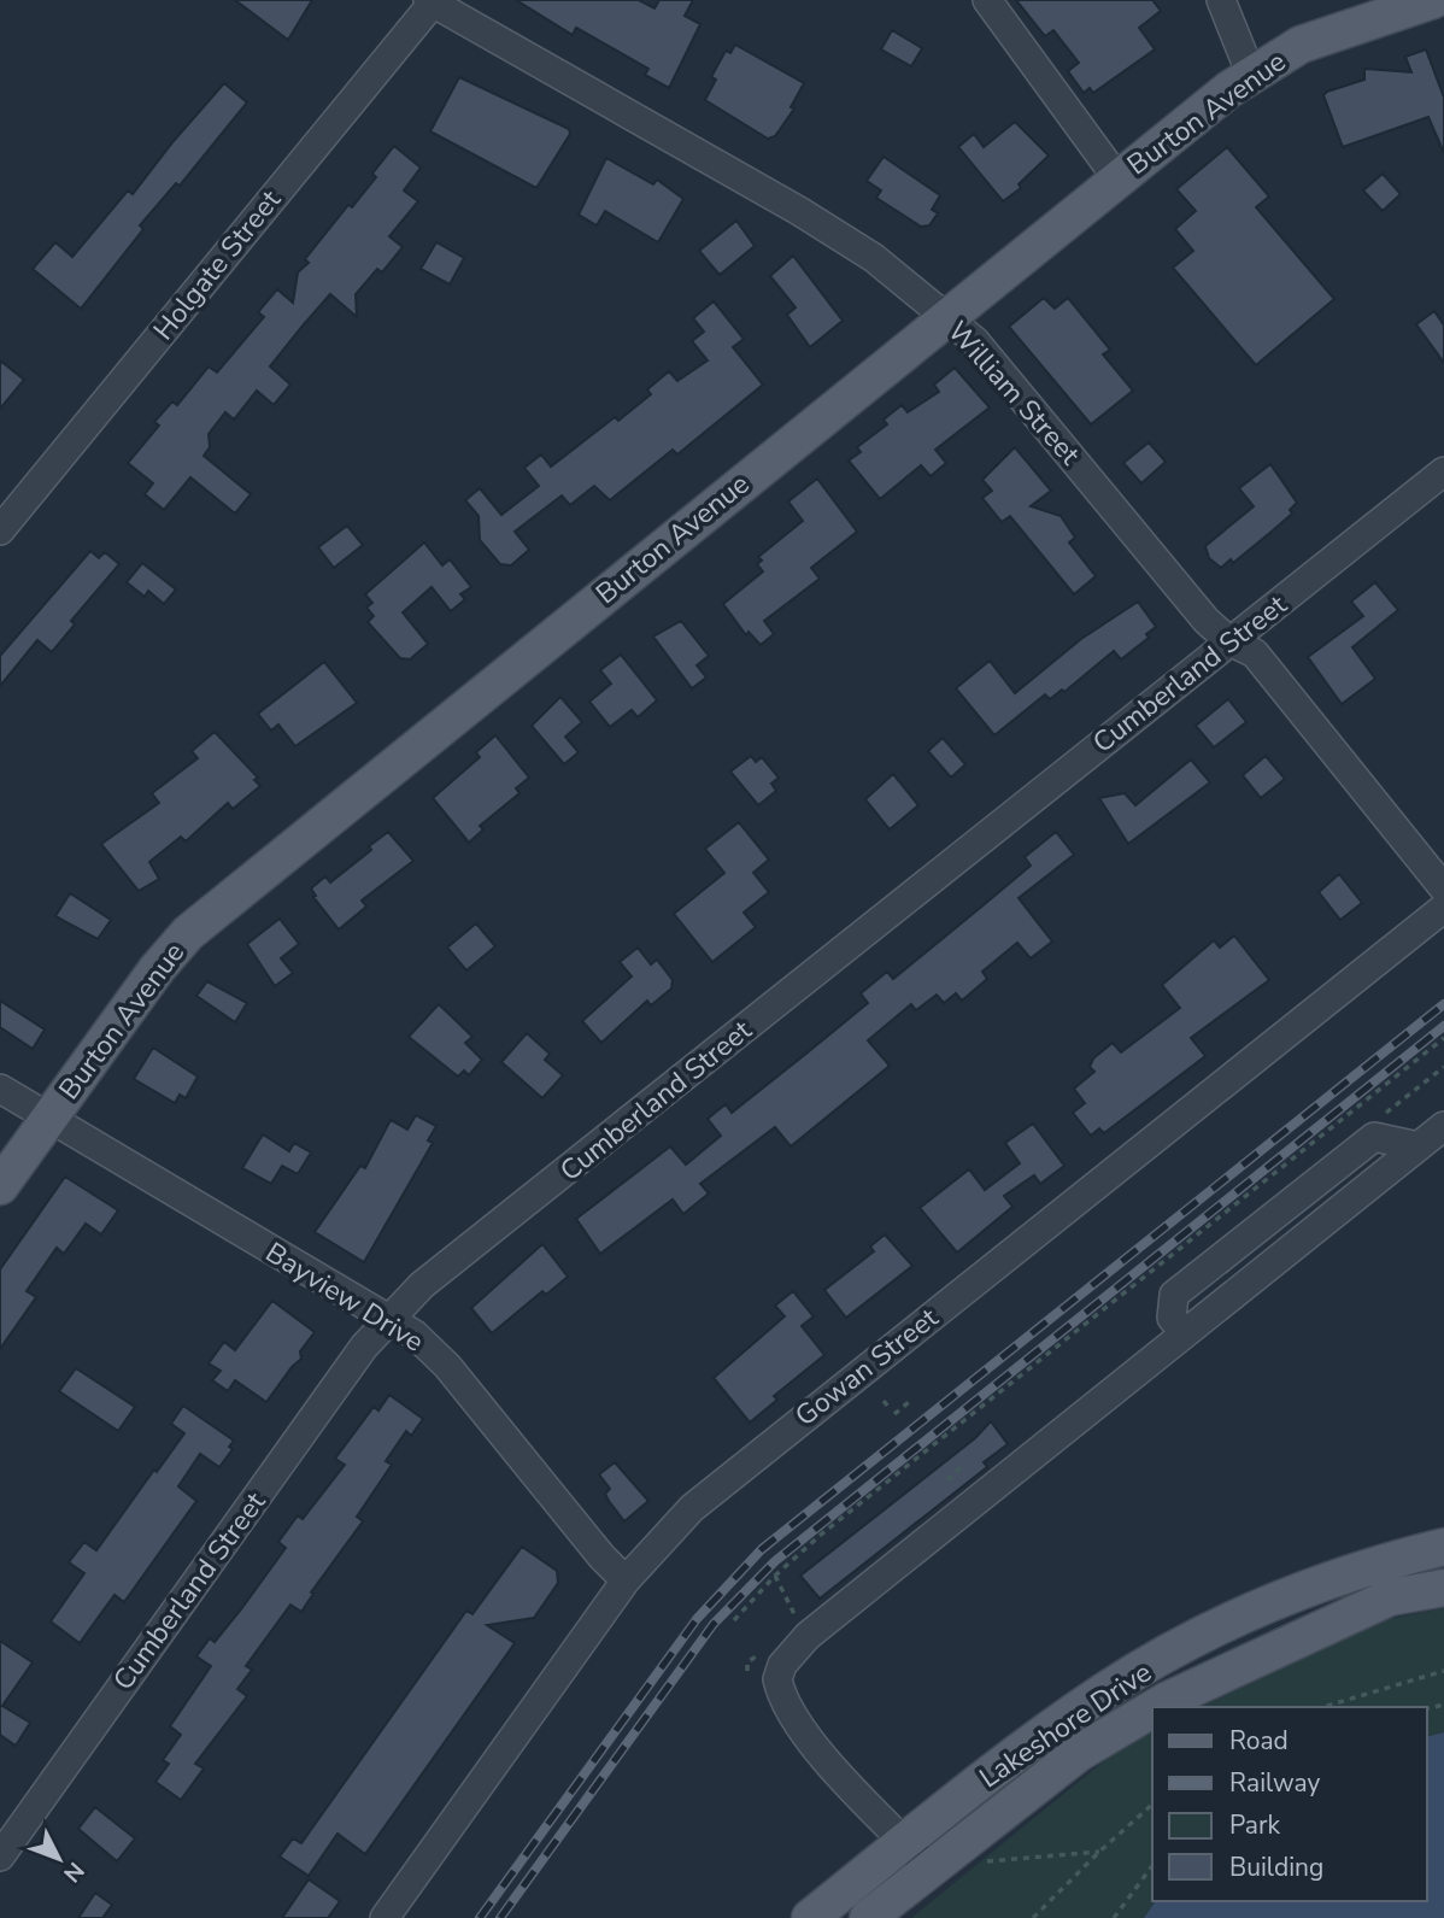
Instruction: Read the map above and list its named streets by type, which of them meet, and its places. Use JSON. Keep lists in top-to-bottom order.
{
  "streets": {
    "main road": ["Burton Avenue", "Lakeshore Drive"],
    "street": [
      "Holgate Street",
      "William Street",
      "Cumberland Street",
      "Bayview Drive",
      "Gowan Street"
    ]
  },
  "crossings": [
    ["Burton Avenue", "William Street"],
    ["Burton Avenue", "Bayview Drive"],
    ["Holgate Street", "William Street"],
    ["William Street", "Cumberland Street"],
    ["Cumberland Street", "Bayview Drive"],
    ["Bayview Drive", "Gowan Street"]
  ],
  "legend": [
    "Road",
    "Railway",
    "Park",
    "Building"
  ],
  "north": "bottom right"
}
